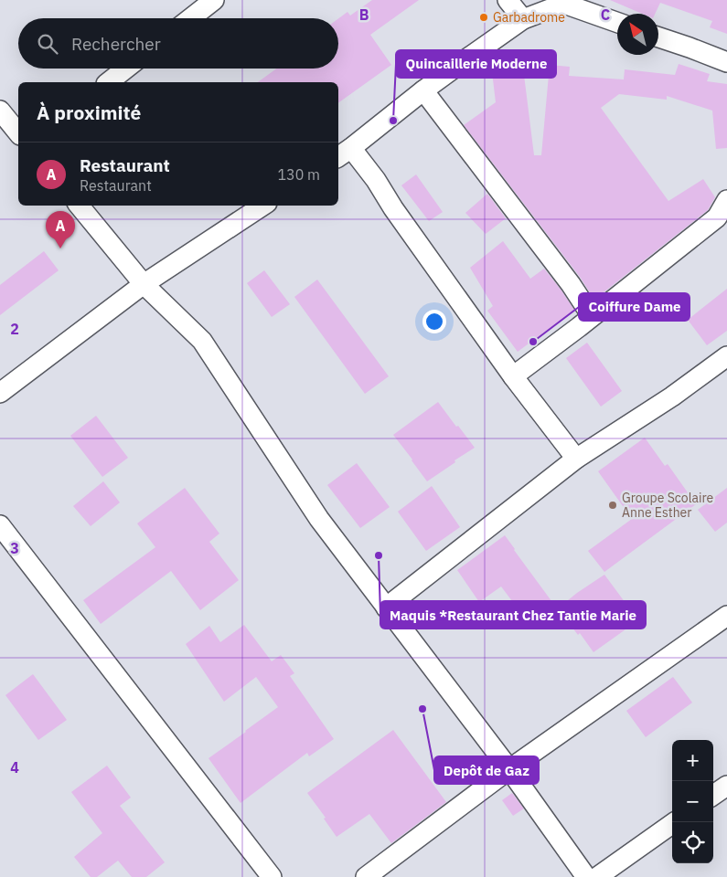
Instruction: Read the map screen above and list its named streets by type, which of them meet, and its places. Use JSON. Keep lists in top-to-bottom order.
{
  "places": [
    "Garbadrome",
    "Quincaillerie Moderne",
    "Coiffure Dame",
    "Groupe Scolaire Anne Esther",
    "Maquis *Restaurant Chez Tantie Marie",
    "Depôt de Gaz"
  ],
  "north": "top left",
  "page": {
    "search": "Rechercher",
    "heading": "À proximité",
    "list": [
      {
        "mark": "A",
        "name": "Restaurant",
        "note": "Restaurant",
        "value": "130 m"
      }
    ],
    "pins": "A",
    "map_buttons": ["+", "−"]
  },
  "grid": {
    "columns": ["B", "C"],
    "rows": ["2", "3", "4"]
  }
}
